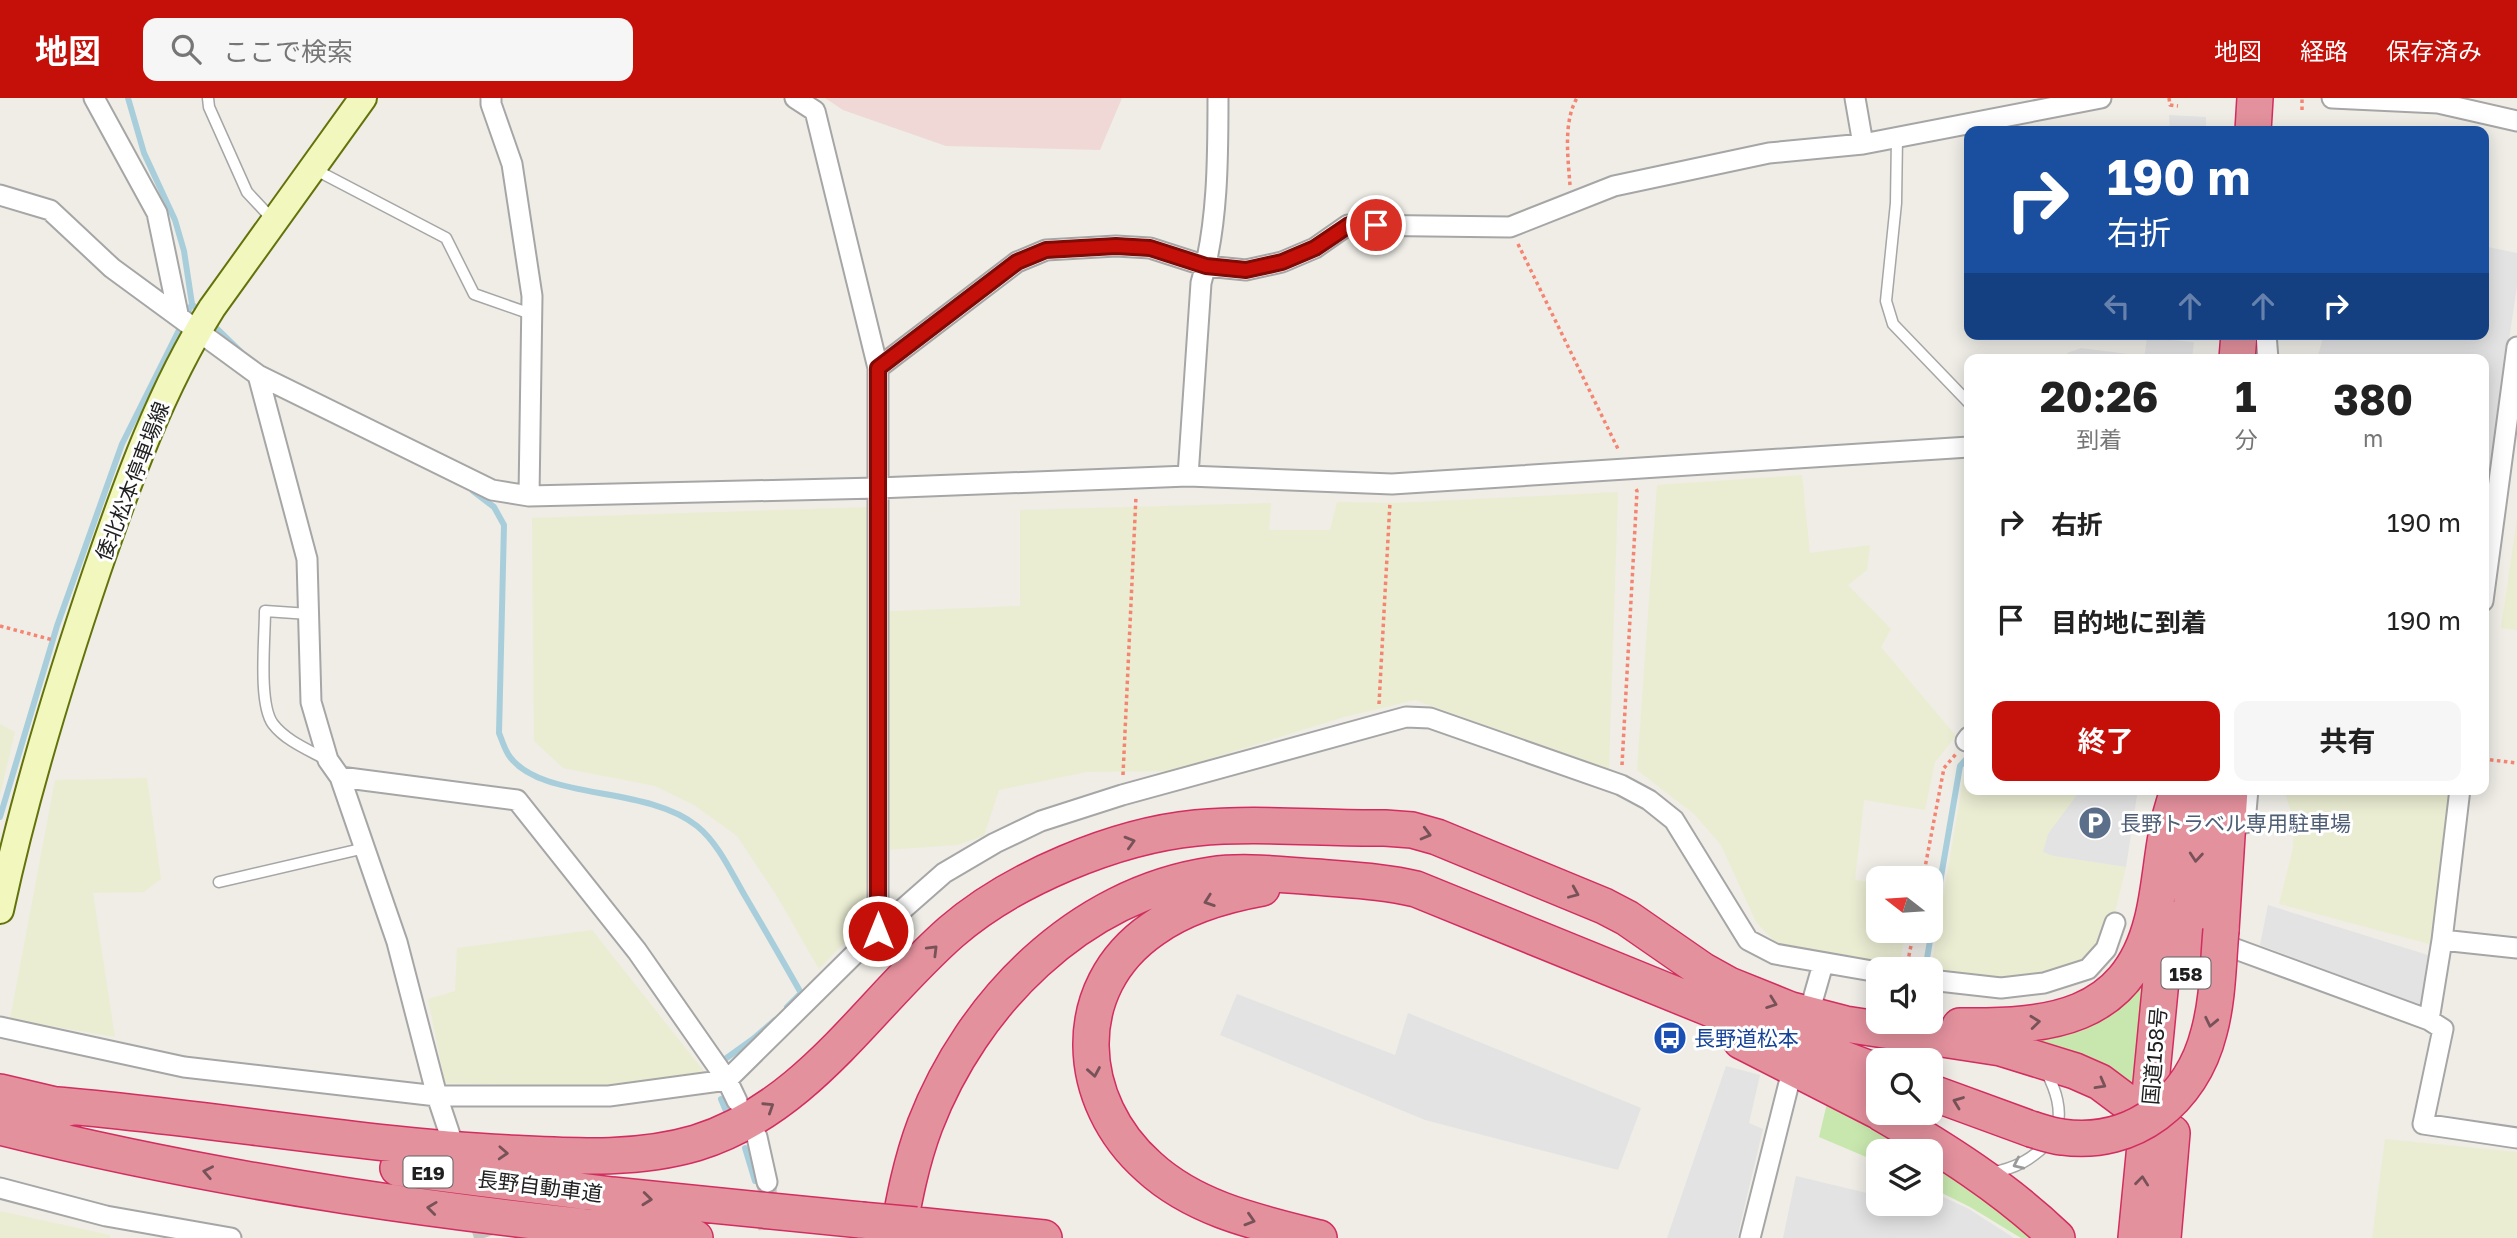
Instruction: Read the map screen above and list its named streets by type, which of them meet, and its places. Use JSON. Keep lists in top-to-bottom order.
{
  "streets": {
    "highway": [
      "158",
      "国道158号",
      "E19",
      "長野自動車道"
    ],
    "main road": ["倭北松本停車場線"]
  },
  "places": {
    "parking": ["長野トラベル専用駐車場"],
    "bus stop": ["長野道松本"]
  },
  "north": "left",
  "page": {
    "header": "地図",
    "search": "ここで検索",
    "nav": ["地図", "経路", "保存済み"],
    "turn": ["190 m", "右折"],
    "eta": [
      "20:26",
      "到着",
      "1",
      "分",
      "380",
      "m"
    ],
    "list": [
      {
        "name": "右折",
        "value": "190 m"
      },
      {
        "name": "目的地に到着",
        "value": "190 m"
      }
    ],
    "buttons": ["終了", "共有"]
  }
}
